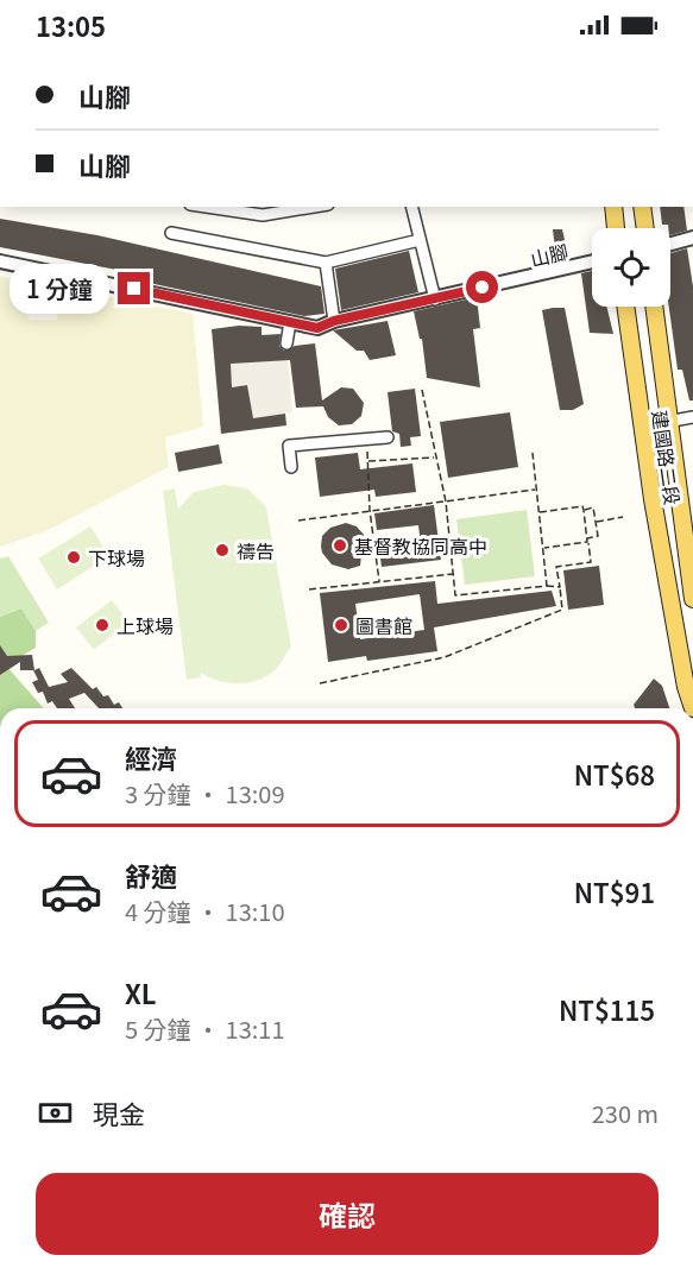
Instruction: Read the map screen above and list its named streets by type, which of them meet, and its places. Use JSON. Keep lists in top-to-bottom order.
{
  "streets": {
    "main road": ["建國路二段"],
    "street": ["山腳"]
  },
  "places": [
    "基督教協同高中",
    "禱告",
    "下球場",
    "上球場",
    "圖書館"
  ],
  "page": {
    "status": "13:05",
    "banner": ["山腳", "山腳"],
    "bubble": "1 分鐘",
    "list": [
      {
        "name": "經濟",
        "note": "3 分鐘 · 13:09",
        "value": "NT$68"
      },
      {
        "name": "舒適",
        "note": "4 分鐘 · 13:10",
        "value": "NT$91"
      },
      {
        "name": "XL",
        "note": "5 分鐘 · 13:11",
        "value": "NT$115"
      }
    ],
    "pay": ["現金", "230 m"],
    "buttons": "確認"
  }
}
